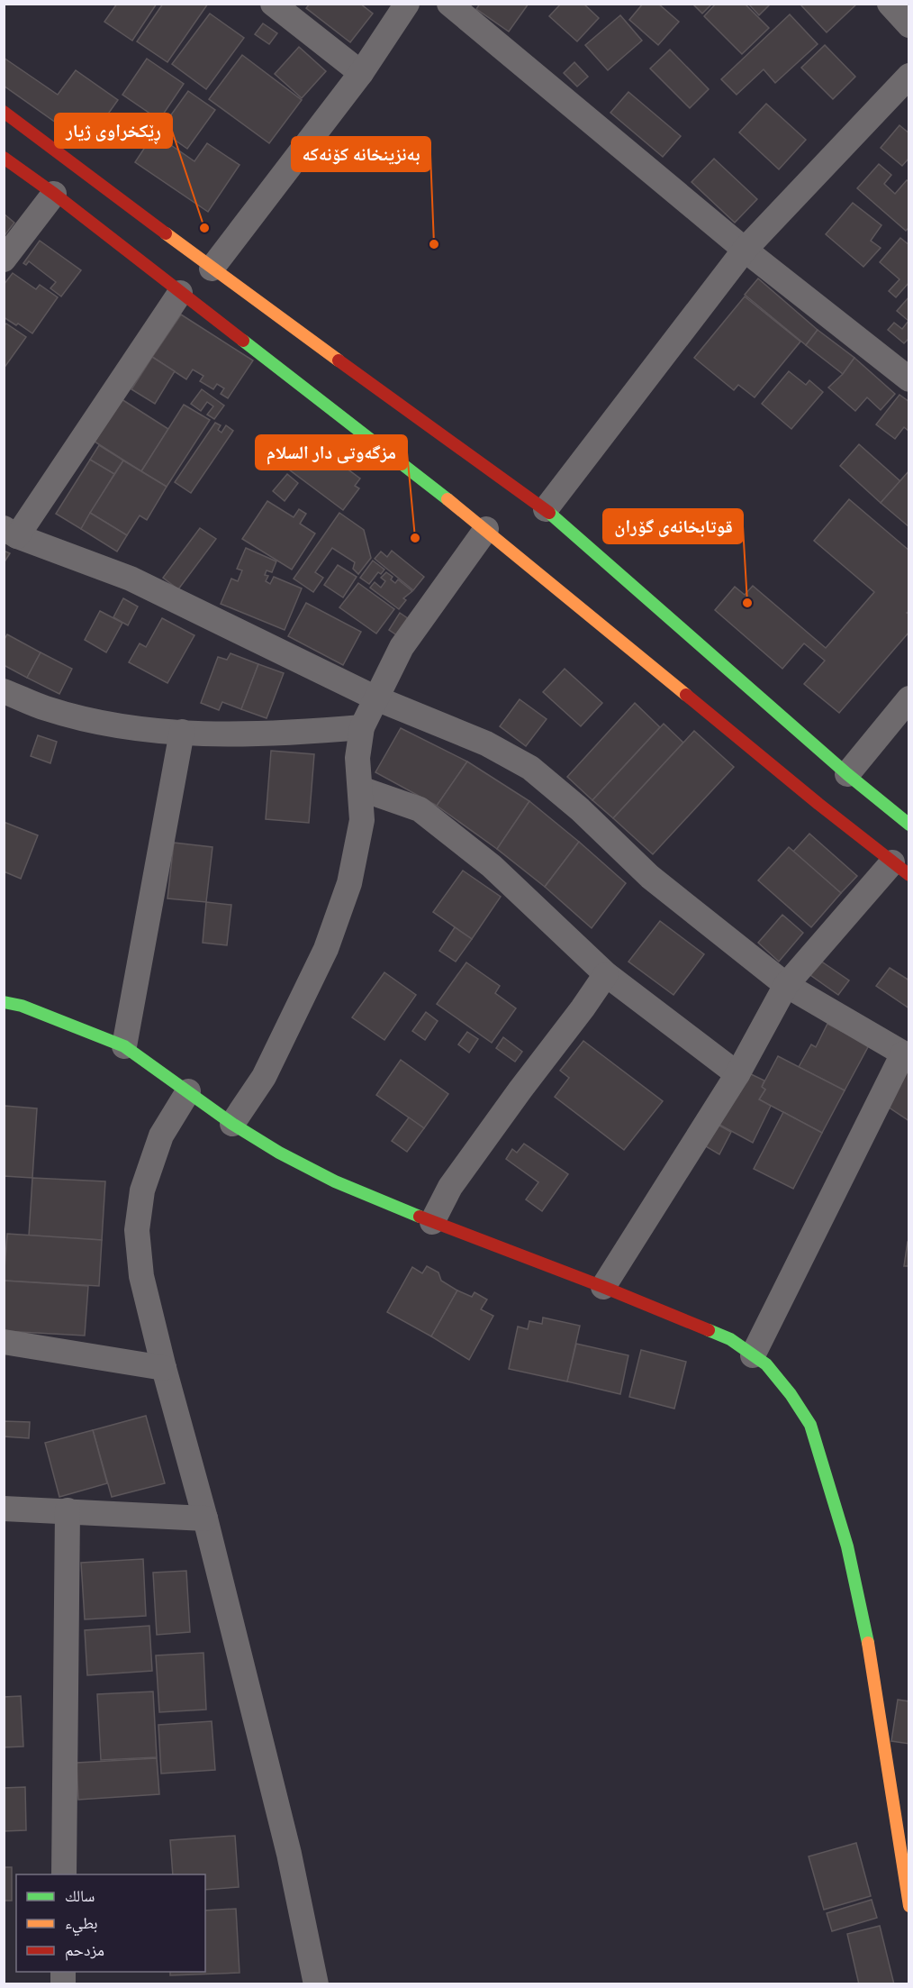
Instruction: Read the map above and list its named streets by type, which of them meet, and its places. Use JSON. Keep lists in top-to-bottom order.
{
  "places": [
    "ڕێکخراوی ژیار",
    "بەنزینخانە کۆنەکە",
    "مزگەوتی دار السلام",
    "قوتابخانەی گۆران"
  ],
  "legend": ["سالك", "بطيء", "مزدحم"]
}
